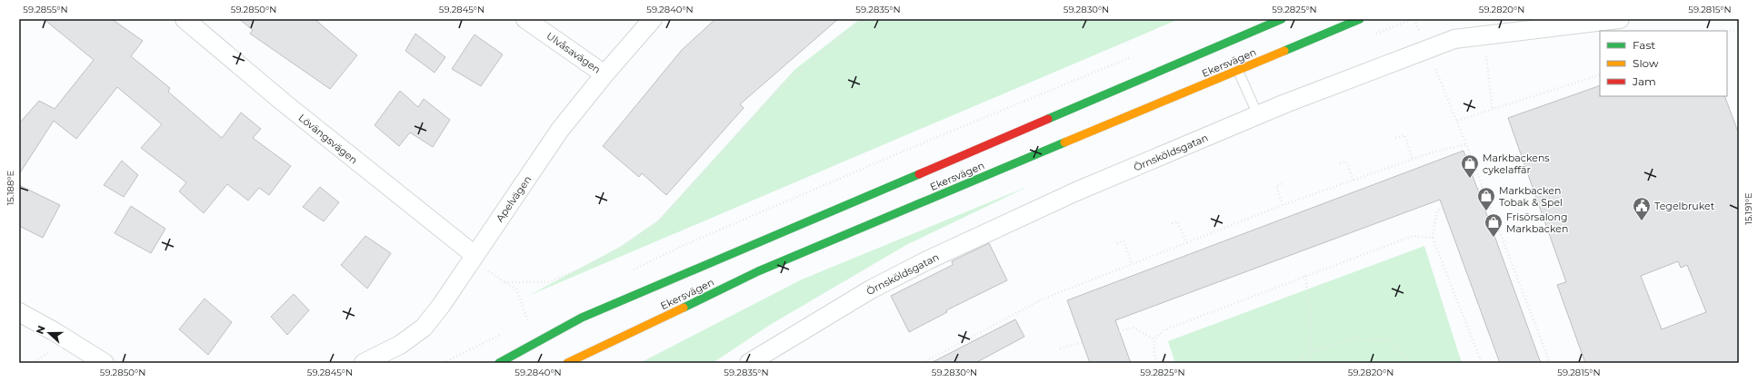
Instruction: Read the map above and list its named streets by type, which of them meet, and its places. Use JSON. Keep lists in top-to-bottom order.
{
  "streets": {
    "main road": ["Ekersvägen"],
    "street": [
      "Ulvåsavägen",
      "Lövängsvägen",
      "Örnsköldsgatan",
      "Apelvägen"
    ]
  },
  "crossings": [
    ["Ulvåsavägen", "Apelvägen"],
    ["Lövängsvägen", "Apelvägen"]
  ],
  "places": {
    "shop": ["Markbackens cykelaffär", "Markbacken Tobak & Spel", "Frisörsalong Markbacken"],
    "public building": ["Tegelbruket"]
  },
  "legend": ["Fast", "Slow", "Jam"],
  "north": "left",
  "coordinates": [
    "59.2855°N",
    "59.2850°N",
    "59.2845°N",
    "59.2840°N",
    "59.2835°N",
    "59.2830°N",
    "59.2825°N",
    "59.2820°N",
    "59.2815°N",
    "15.188°E",
    "15.191°E"
  ]
}
